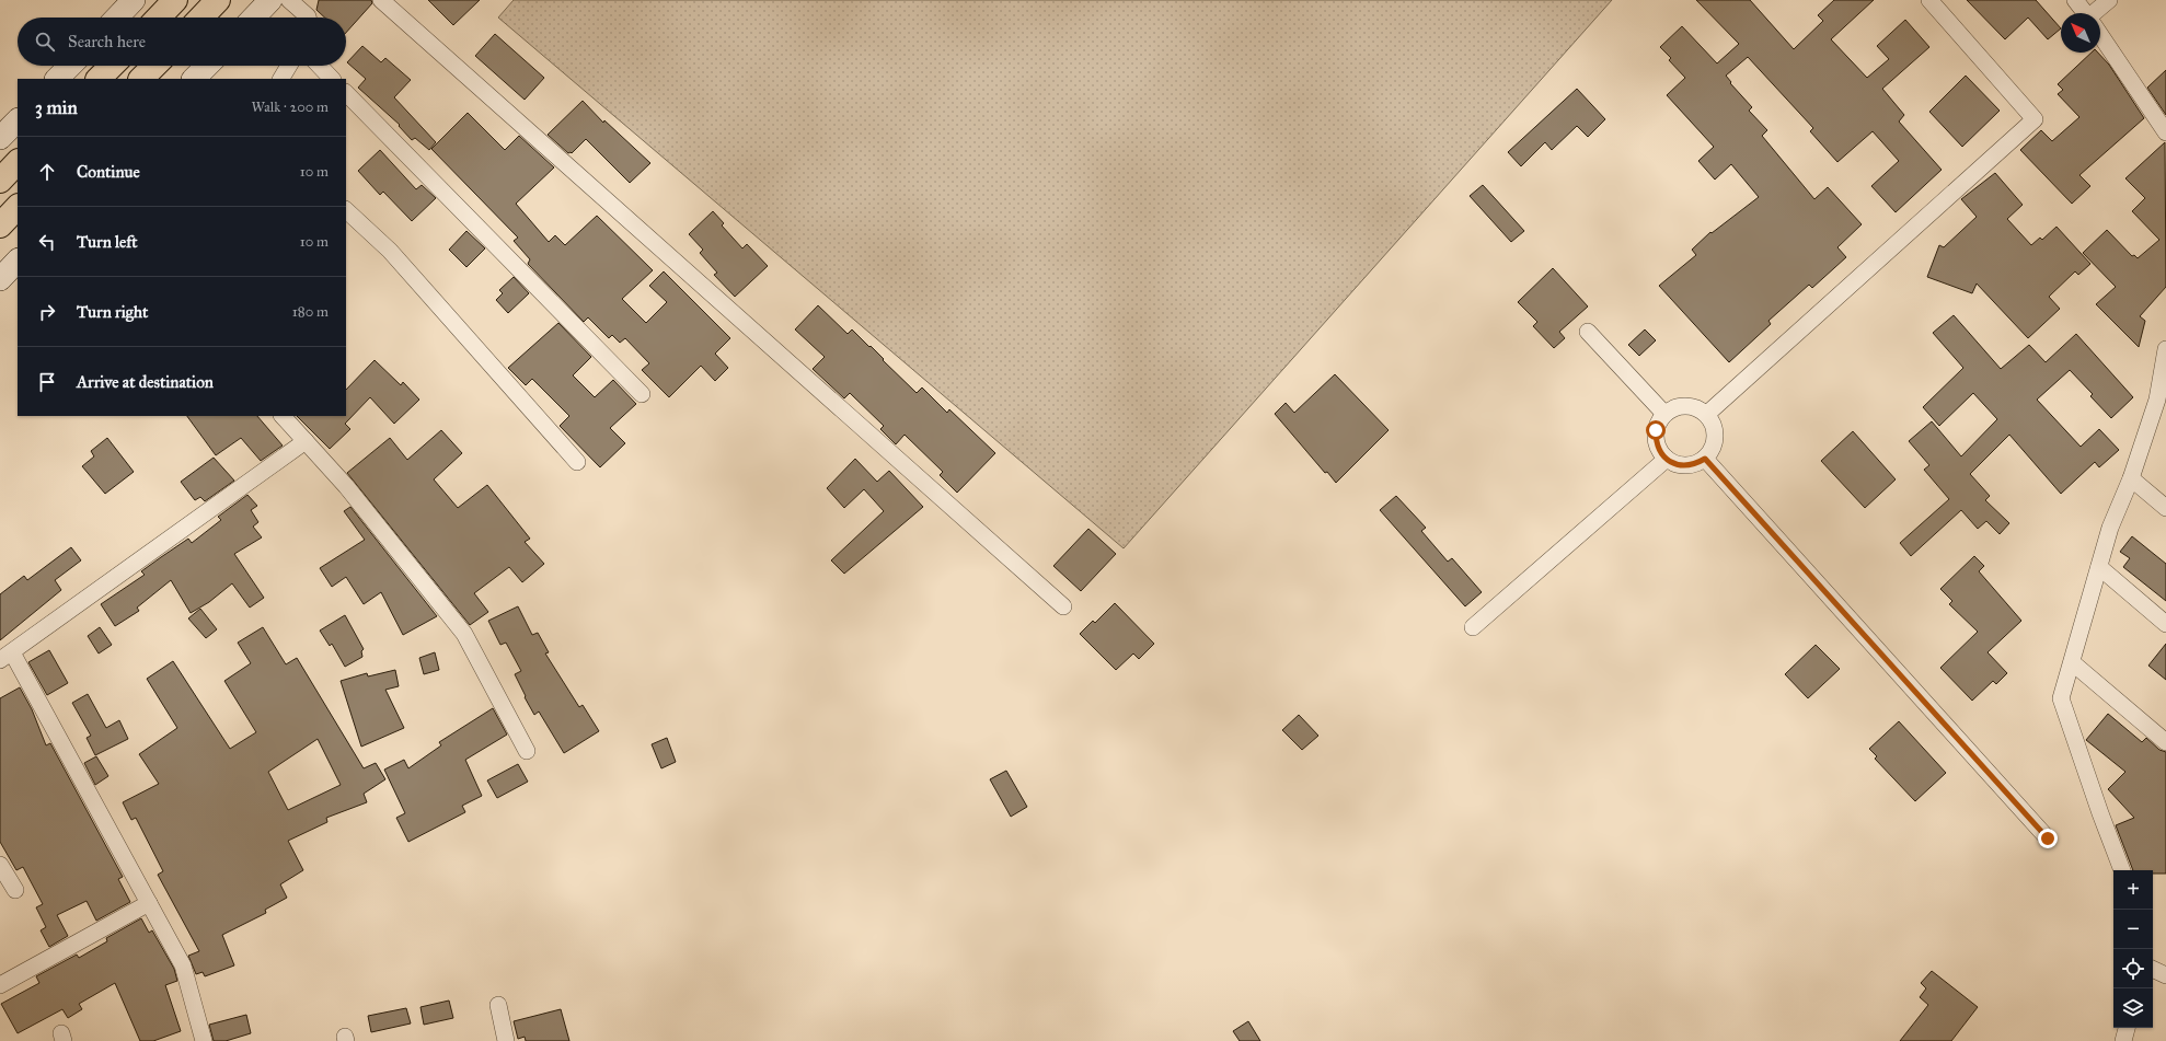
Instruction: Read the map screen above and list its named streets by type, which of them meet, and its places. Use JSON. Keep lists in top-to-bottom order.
{
  "north": "top left",
  "page": {
    "search": "Search here",
    "heading": ["3 min", "Walk · 200 m"],
    "list": [
      ["Continue", "10 m"],
      ["Turn left", "10 m"],
      ["Turn right", "180 m"],
      "Arrive at destination"
    ],
    "map_buttons": ["+", "−"]
  }
}
